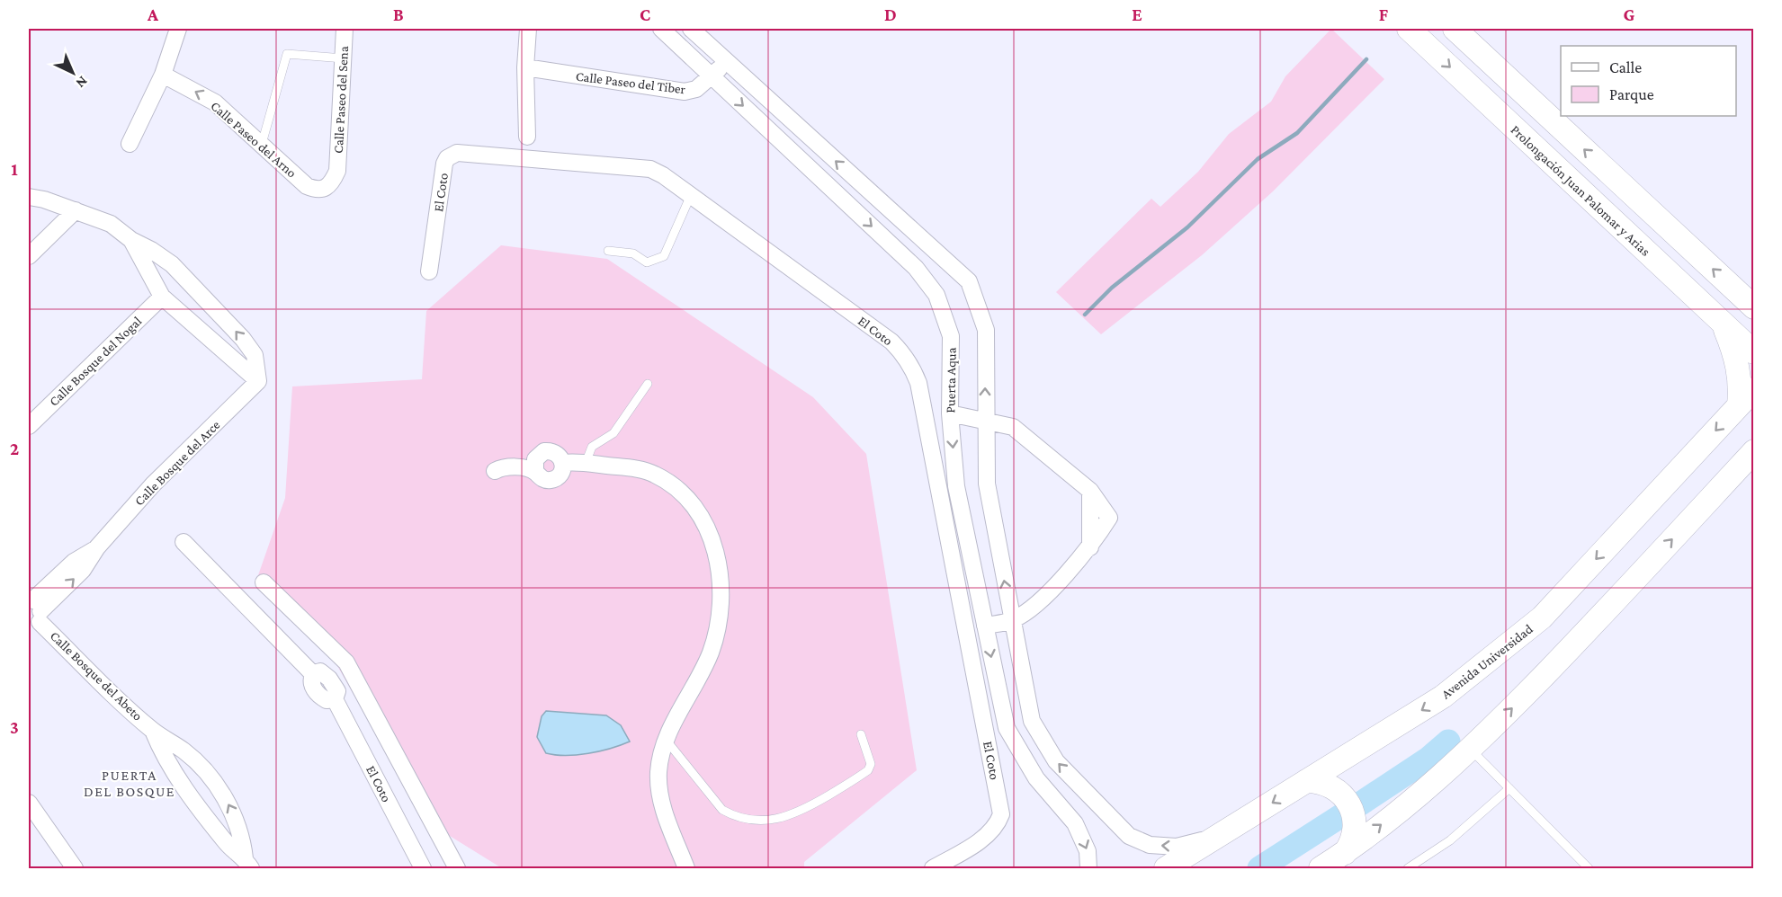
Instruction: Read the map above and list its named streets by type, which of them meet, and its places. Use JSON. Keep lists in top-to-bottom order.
{
  "streets": {
    "main road": ["Prolongación Juan Palomar y Arias", "Avenida Universidad"],
    "street": [
      "Calle Paseo del Tiber",
      "Calle Paseo del Sena",
      "Calle Paseo del Arno",
      "El Coto",
      "Calle Bosque del Nogal",
      "Puerta Aqua",
      "Calle Bosque del Arce",
      "Calle Bosque del Abeto"
    ]
  },
  "crossings": [
    ["Calle Paseo del Tiber", "Puerta Aqua"],
    ["Calle Paseo del Sena", "Calle Paseo del Arno"],
    ["Calle Bosque del Arce", "Calle Bosque del Abeto"]
  ],
  "one_way": ["Calle Paseo del Arno"],
  "districts": ["PUERTA DEL BOSQUE"],
  "legend": ["Calle", "Parque"],
  "north": "bottom right",
  "grid": {
    "columns": [
      "A",
      "B",
      "C",
      "D",
      "E",
      "F",
      "G"
    ],
    "rows": ["1", "2", "3"]
  }
}
